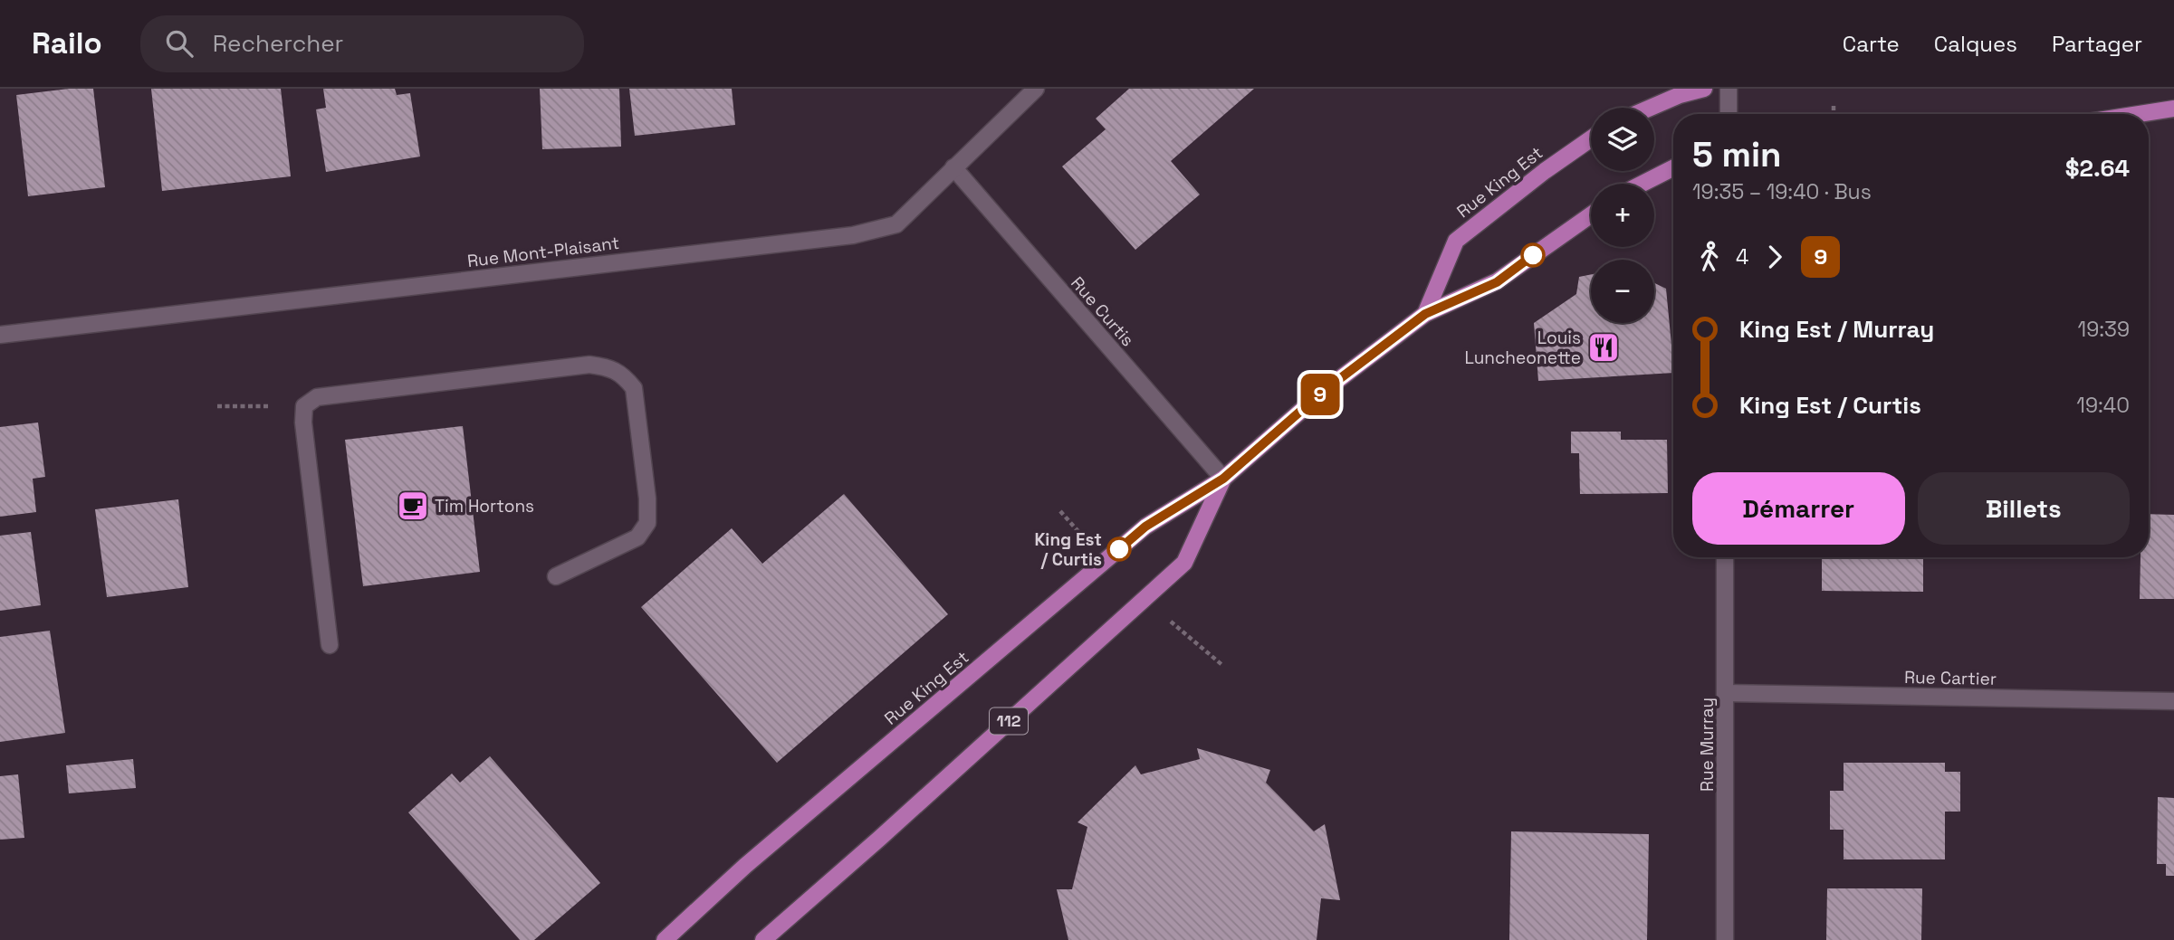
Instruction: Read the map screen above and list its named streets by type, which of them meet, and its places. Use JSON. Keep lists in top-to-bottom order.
{
  "streets": {
    "main road": ["Rue King Est", "112"],
    "street": [
      "Rue Mont-Plaisant",
      "Rue Curtis",
      "Rue Cartier",
      "Rue Murray"
    ]
  },
  "crossings": [
    ["Rue King Est", "Rue Curtis"],
    ["Rue Mont-Plaisant", "Rue Curtis"],
    ["Rue Cartier", "Rue Murray"]
  ],
  "places": {
    "restaurant": ["Louis Luncheonette"],
    "cafe": ["Tim Hortons"],
    "other": ["King Est / Curtis"]
  },
  "lines": ["bus line 9"],
  "page": {
    "header": "Railo",
    "search": "Rechercher",
    "nav": ["Carte", "Calques", "Partager"],
    "on_map": "9",
    "map_buttons": ["+", "−"],
    "heading": ["5 min", "19:35 – 19:40 · Bus", "$2.64"],
    "legs": ["4", "9"],
    "list": [
      {
        "name": "King Est / Murray",
        "value": "19:39"
      },
      {
        "name": "King Est / Curtis",
        "value": "19:40"
      }
    ],
    "buttons": ["Démarrer", "Billets"]
  }
}
